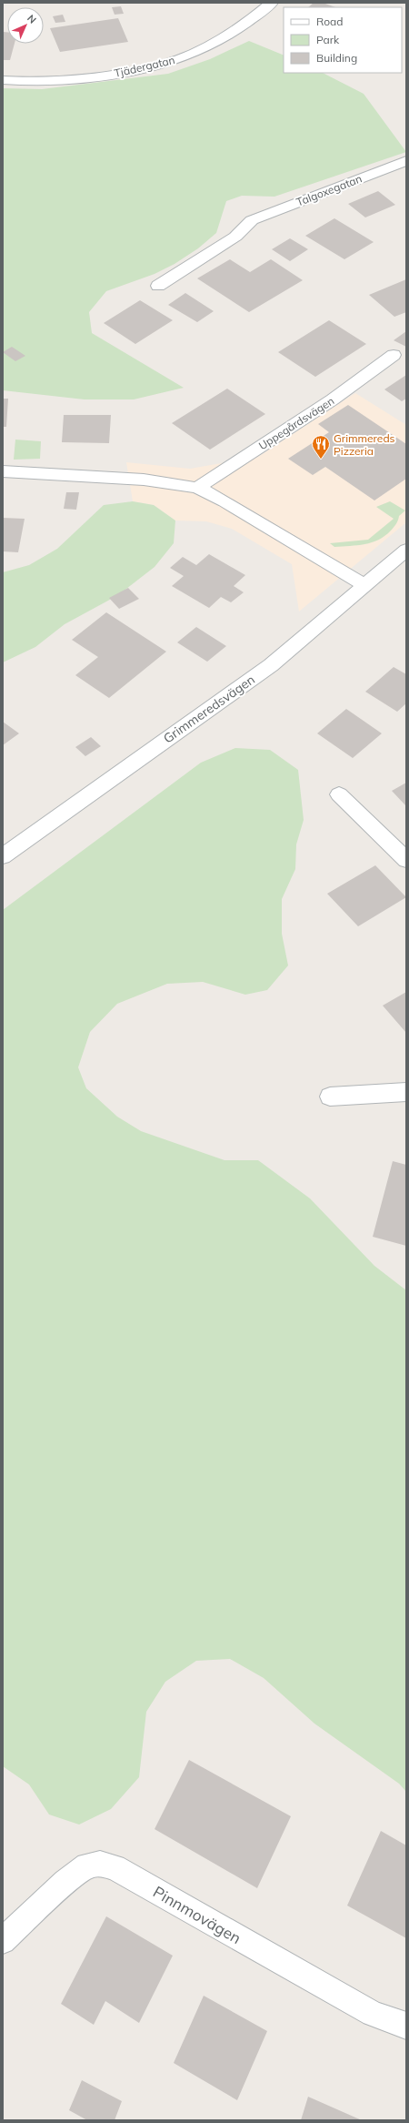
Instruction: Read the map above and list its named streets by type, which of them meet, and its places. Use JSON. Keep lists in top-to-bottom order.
{
  "streets": {
    "street": [
      "Tjädergatan",
      "Talgoxegatan",
      "Uppegårdsvägen",
      "Grimmeredsvägen",
      "Pinnmovägen"
    ]
  },
  "places": {
    "restaurant": ["Grimmereds Pizzeria"]
  },
  "legend": ["Road", "Park", "Building"],
  "north": "top right"
}
